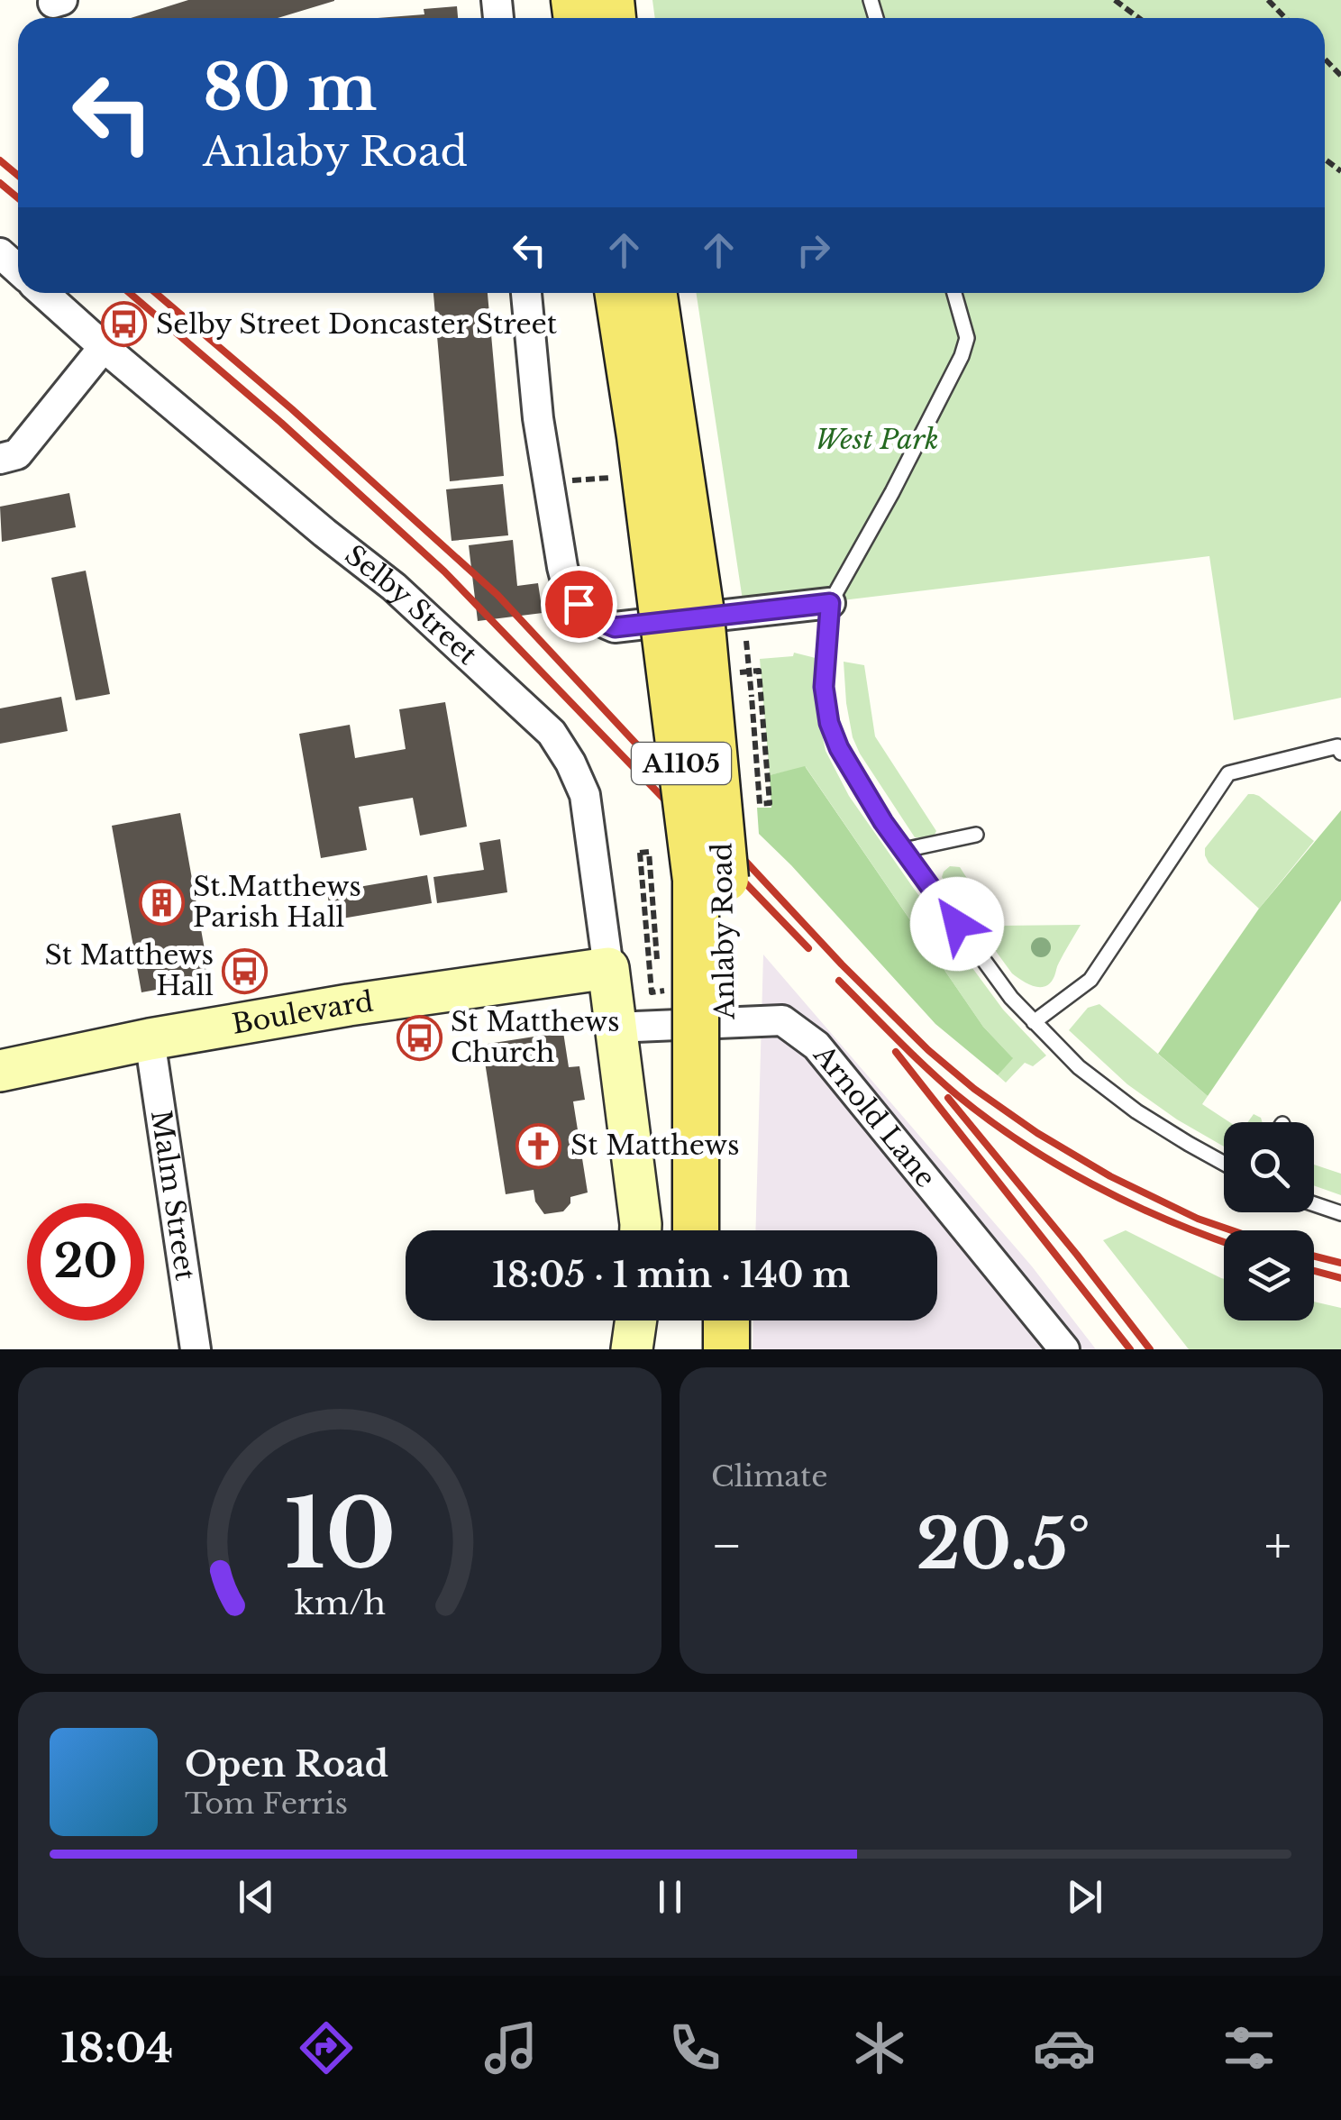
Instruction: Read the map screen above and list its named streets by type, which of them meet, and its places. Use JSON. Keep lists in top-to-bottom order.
{
  "streets": {
    "main road": ["A1105", "Anlaby Road"],
    "street": [
      "Selby Street",
      "Boulevard",
      "Arnold Lane",
      "Malm Street"
    ]
  },
  "crossings": [
    ["Selby Street", "Boulevard"],
    ["Selby Street", "Arnold Lane"],
    ["Boulevard", "Malm Street"]
  ],
  "parks": ["West Park"],
  "places": {
    "bus stop": ["Selby Street Doncaster Street", "St Matthews Hall", "St Matthews Church"],
    "building": ["St.Matthews Parish Hall"],
    "church": ["St Matthews"]
  },
  "page": {
    "turn": ["80 m", "Anlaby Road"],
    "limit": "20",
    "trip": "18:05 · 1 min · 140 m",
    "tile": "Climate",
    "heat": ["−", "20.5°", "+"],
    "song": ["Open Road", "Tom Ferris"],
    "tabs": "18:04",
    "gauge": ["10", "km/h"]
  }
}
